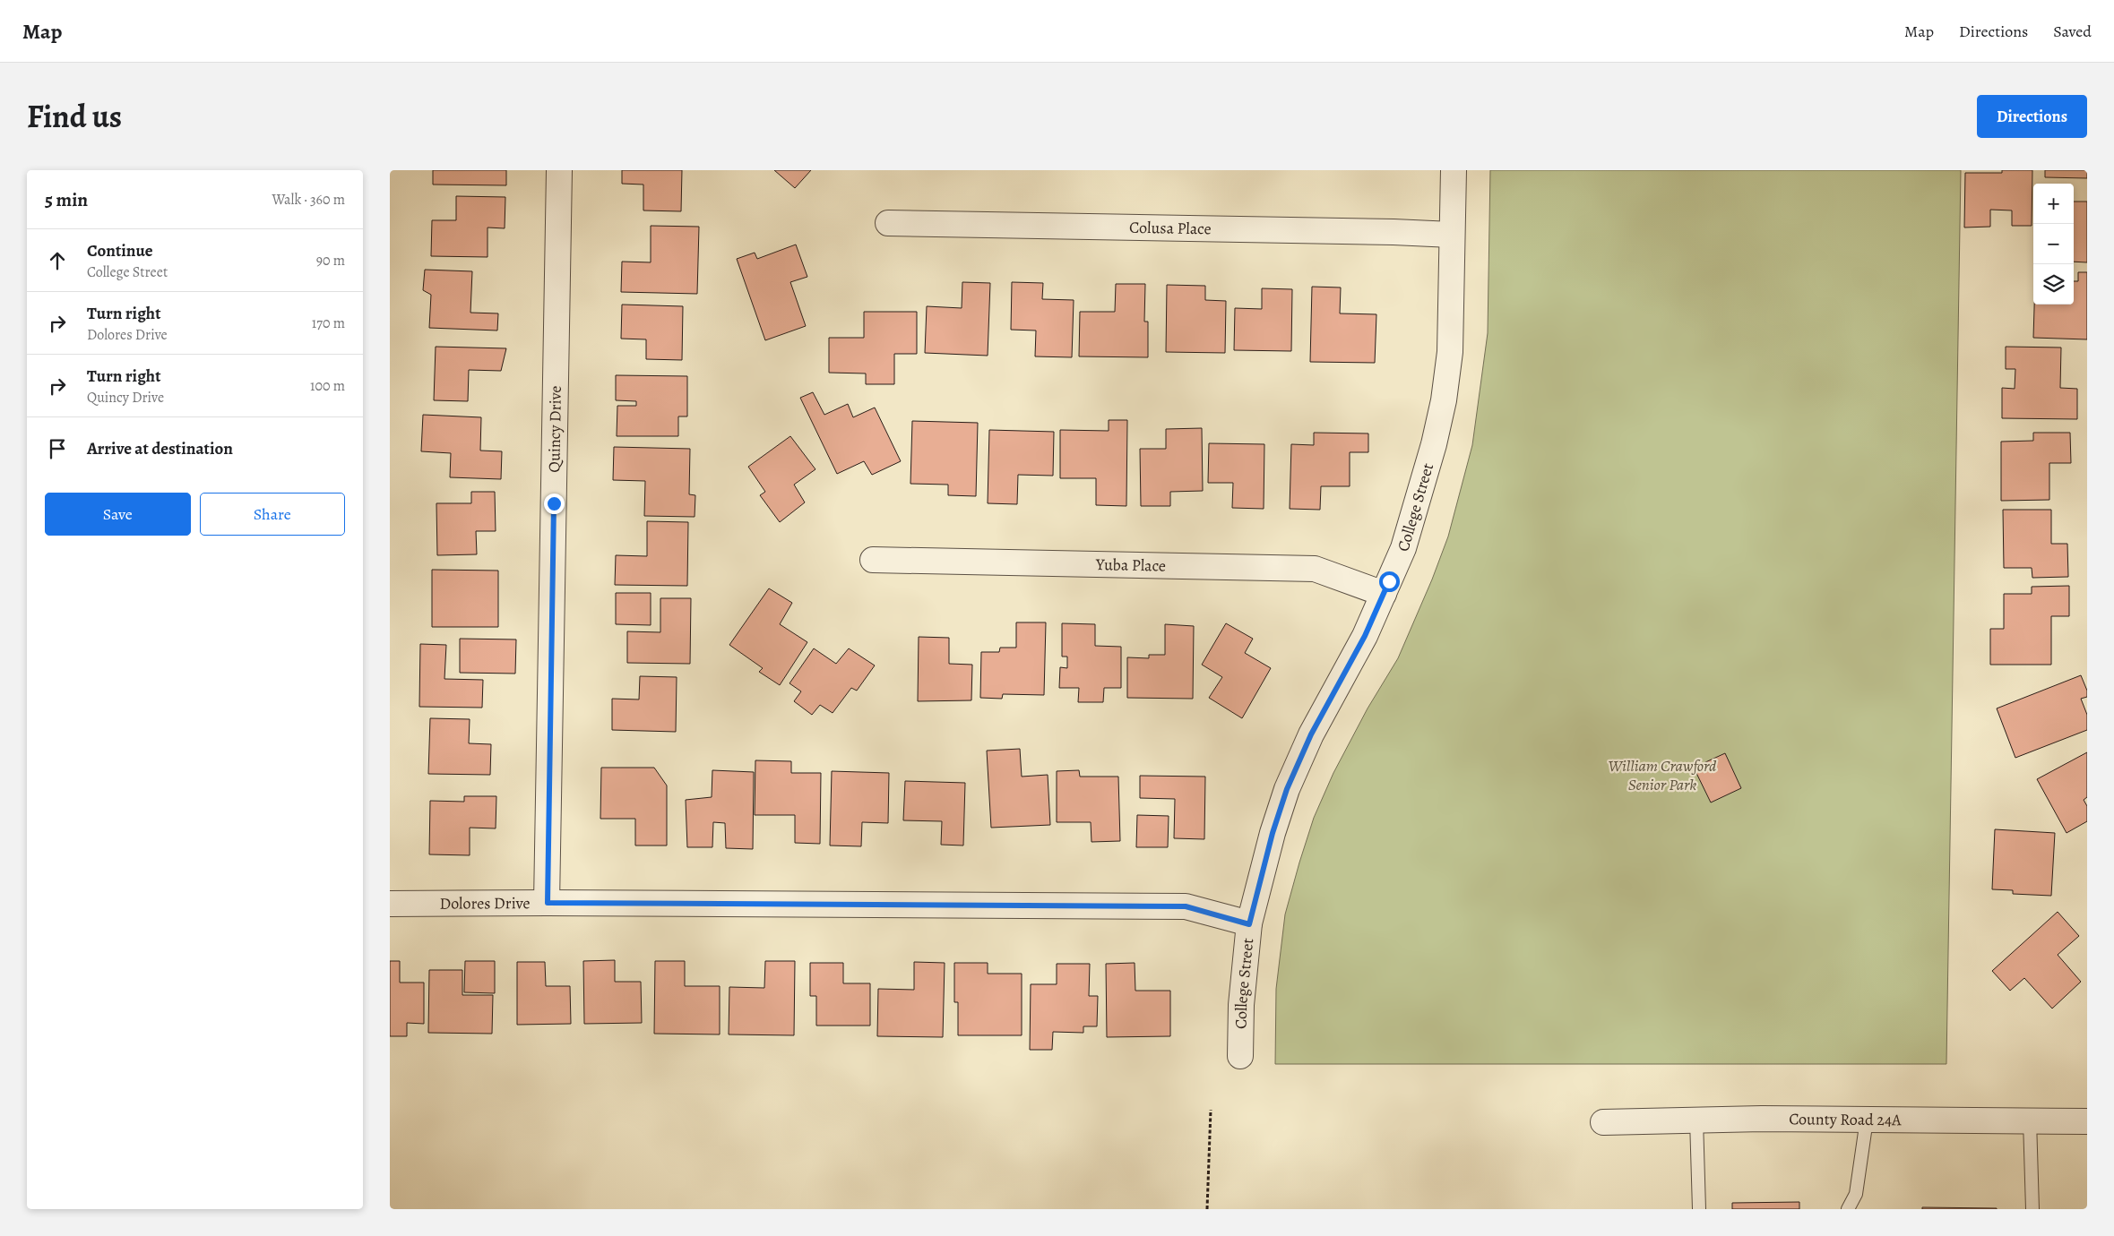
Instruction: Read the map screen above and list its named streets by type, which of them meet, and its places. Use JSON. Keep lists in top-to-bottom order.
{
  "streets": {
    "street": [
      "Colusa Place",
      "Quincy Drive",
      "College Street",
      "Yuba Place",
      "Dolores Drive",
      "County Road 24A"
    ]
  },
  "crossings": [
    ["Colusa Place", "College Street"],
    ["Quincy Drive", "Dolores Drive"],
    ["College Street", "Yuba Place"],
    ["College Street", "Dolores Drive"]
  ],
  "parks": ["William Crawford Senior Park"],
  "page": {
    "header": "Map",
    "nav": ["Map", "Directions", "Saved"],
    "title": "Find us",
    "buttons": [
      "Directions",
      ["Save", "Share"]
    ],
    "heading": ["5 min", "Walk · 360 m"],
    "map_buttons": ["+", "−"],
    "list": [
      ["Continue", "College Street", "90 m"],
      ["Turn right", "Dolores Drive", "170 m"],
      ["Turn right", "Quincy Drive", "100 m"],
      "Arrive at destination"
    ]
  }
}
